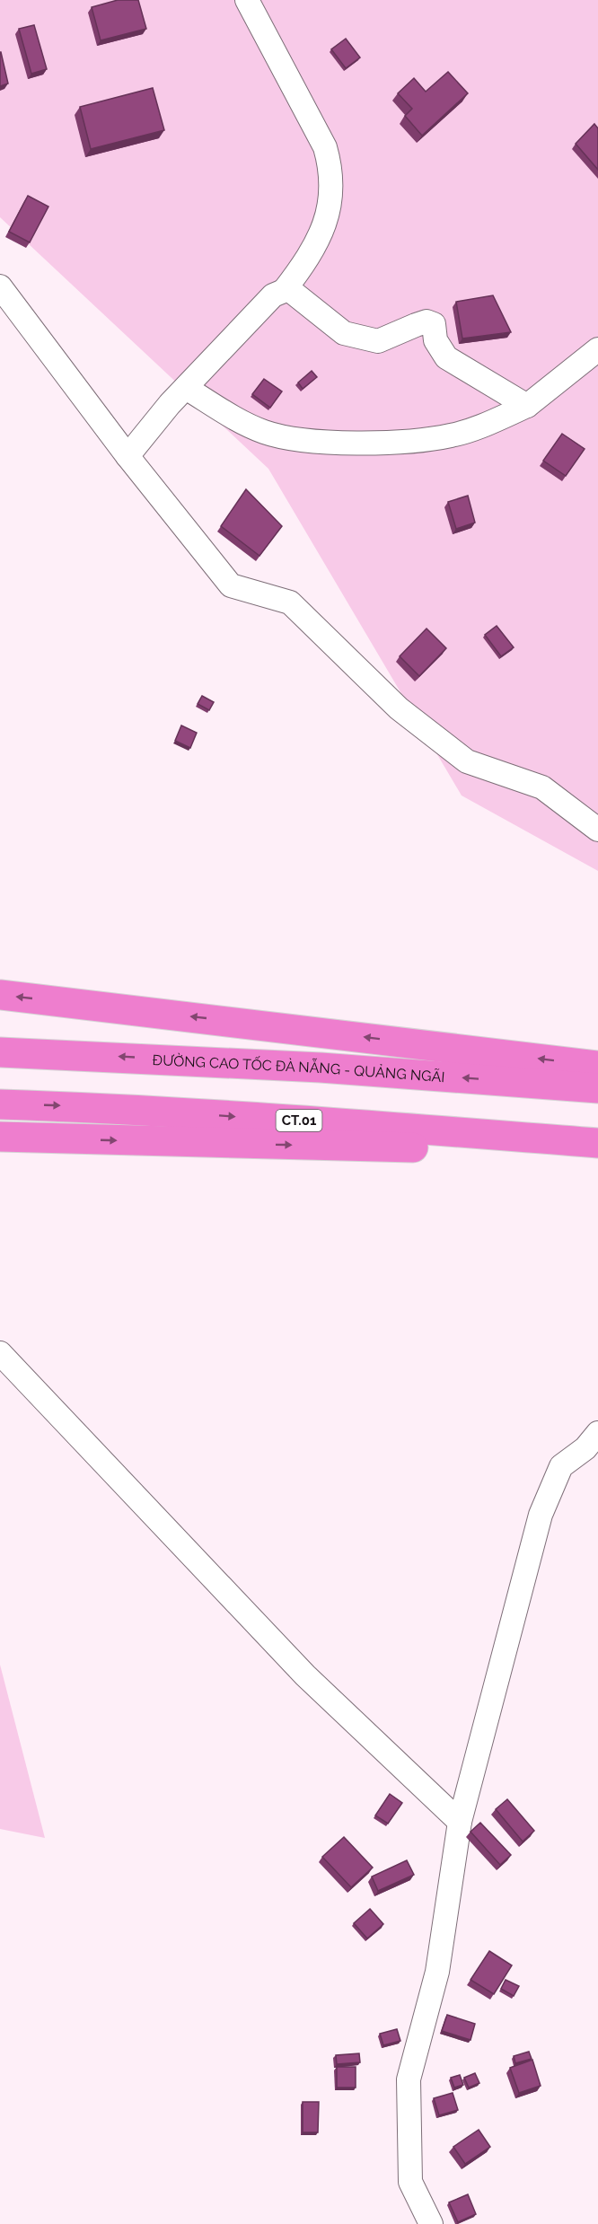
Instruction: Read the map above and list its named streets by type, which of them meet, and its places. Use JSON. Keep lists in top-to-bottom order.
{
  "streets": {
    "highway": ["ĐƯỜNG CAO TỐC ĐÀ NẴNG - QUẢNG NGÃI", "CT.01"]
  }
}
